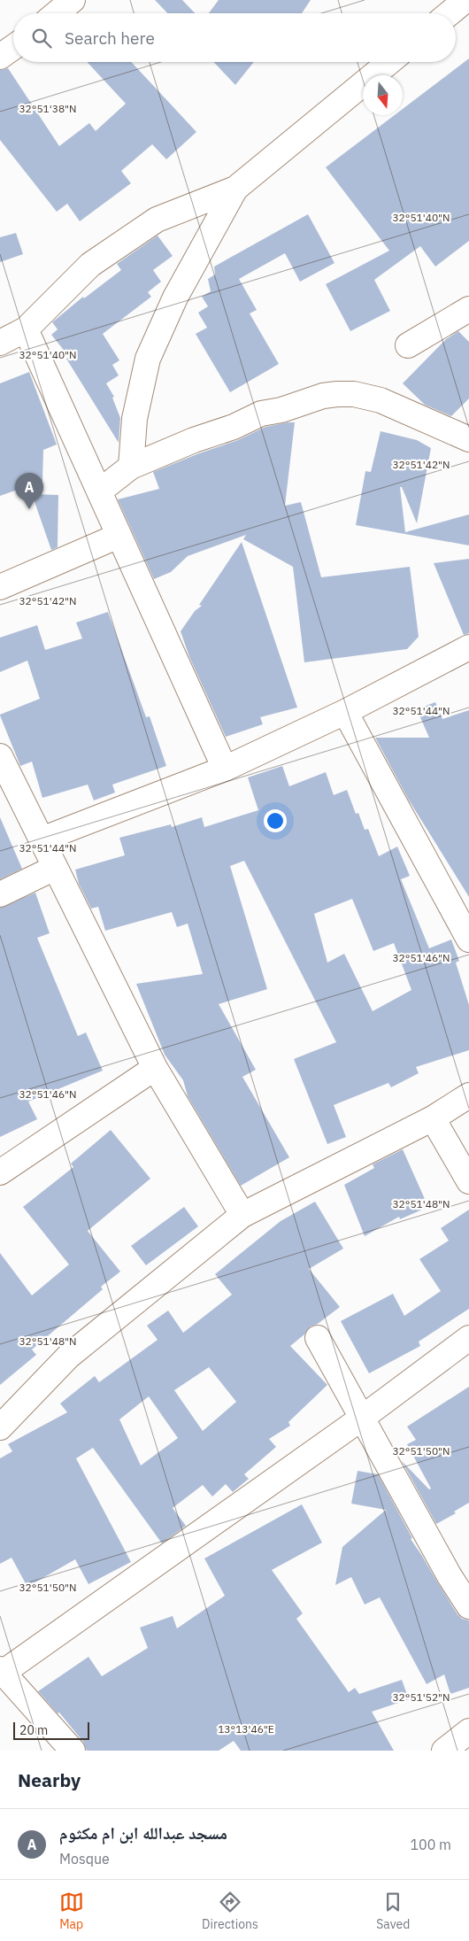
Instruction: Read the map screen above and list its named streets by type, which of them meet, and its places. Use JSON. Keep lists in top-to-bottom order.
{
  "scale_bar": "20 m",
  "north": "bottom",
  "page": {
    "search": "Search here",
    "pins": "A",
    "scale": "20 m",
    "heading": "Nearby",
    "list": [
      {
        "mark": "A",
        "name": "مسجد عبدالله ابن ام مكثوم",
        "note": "Mosque",
        "value": "100 m"
      }
    ],
    "nav": ["Map", "Directions", "Saved"]
  },
  "coordinates": [
    "32°51'38\"N",
    "32°51'40\"N",
    "32°51'42\"N",
    "32°51'44\"N",
    "32°51'46\"N",
    "32°51'48\"N",
    "32°51'50\"N",
    "32°51'52\"N",
    "13°13'46\"E"
  ]
}
